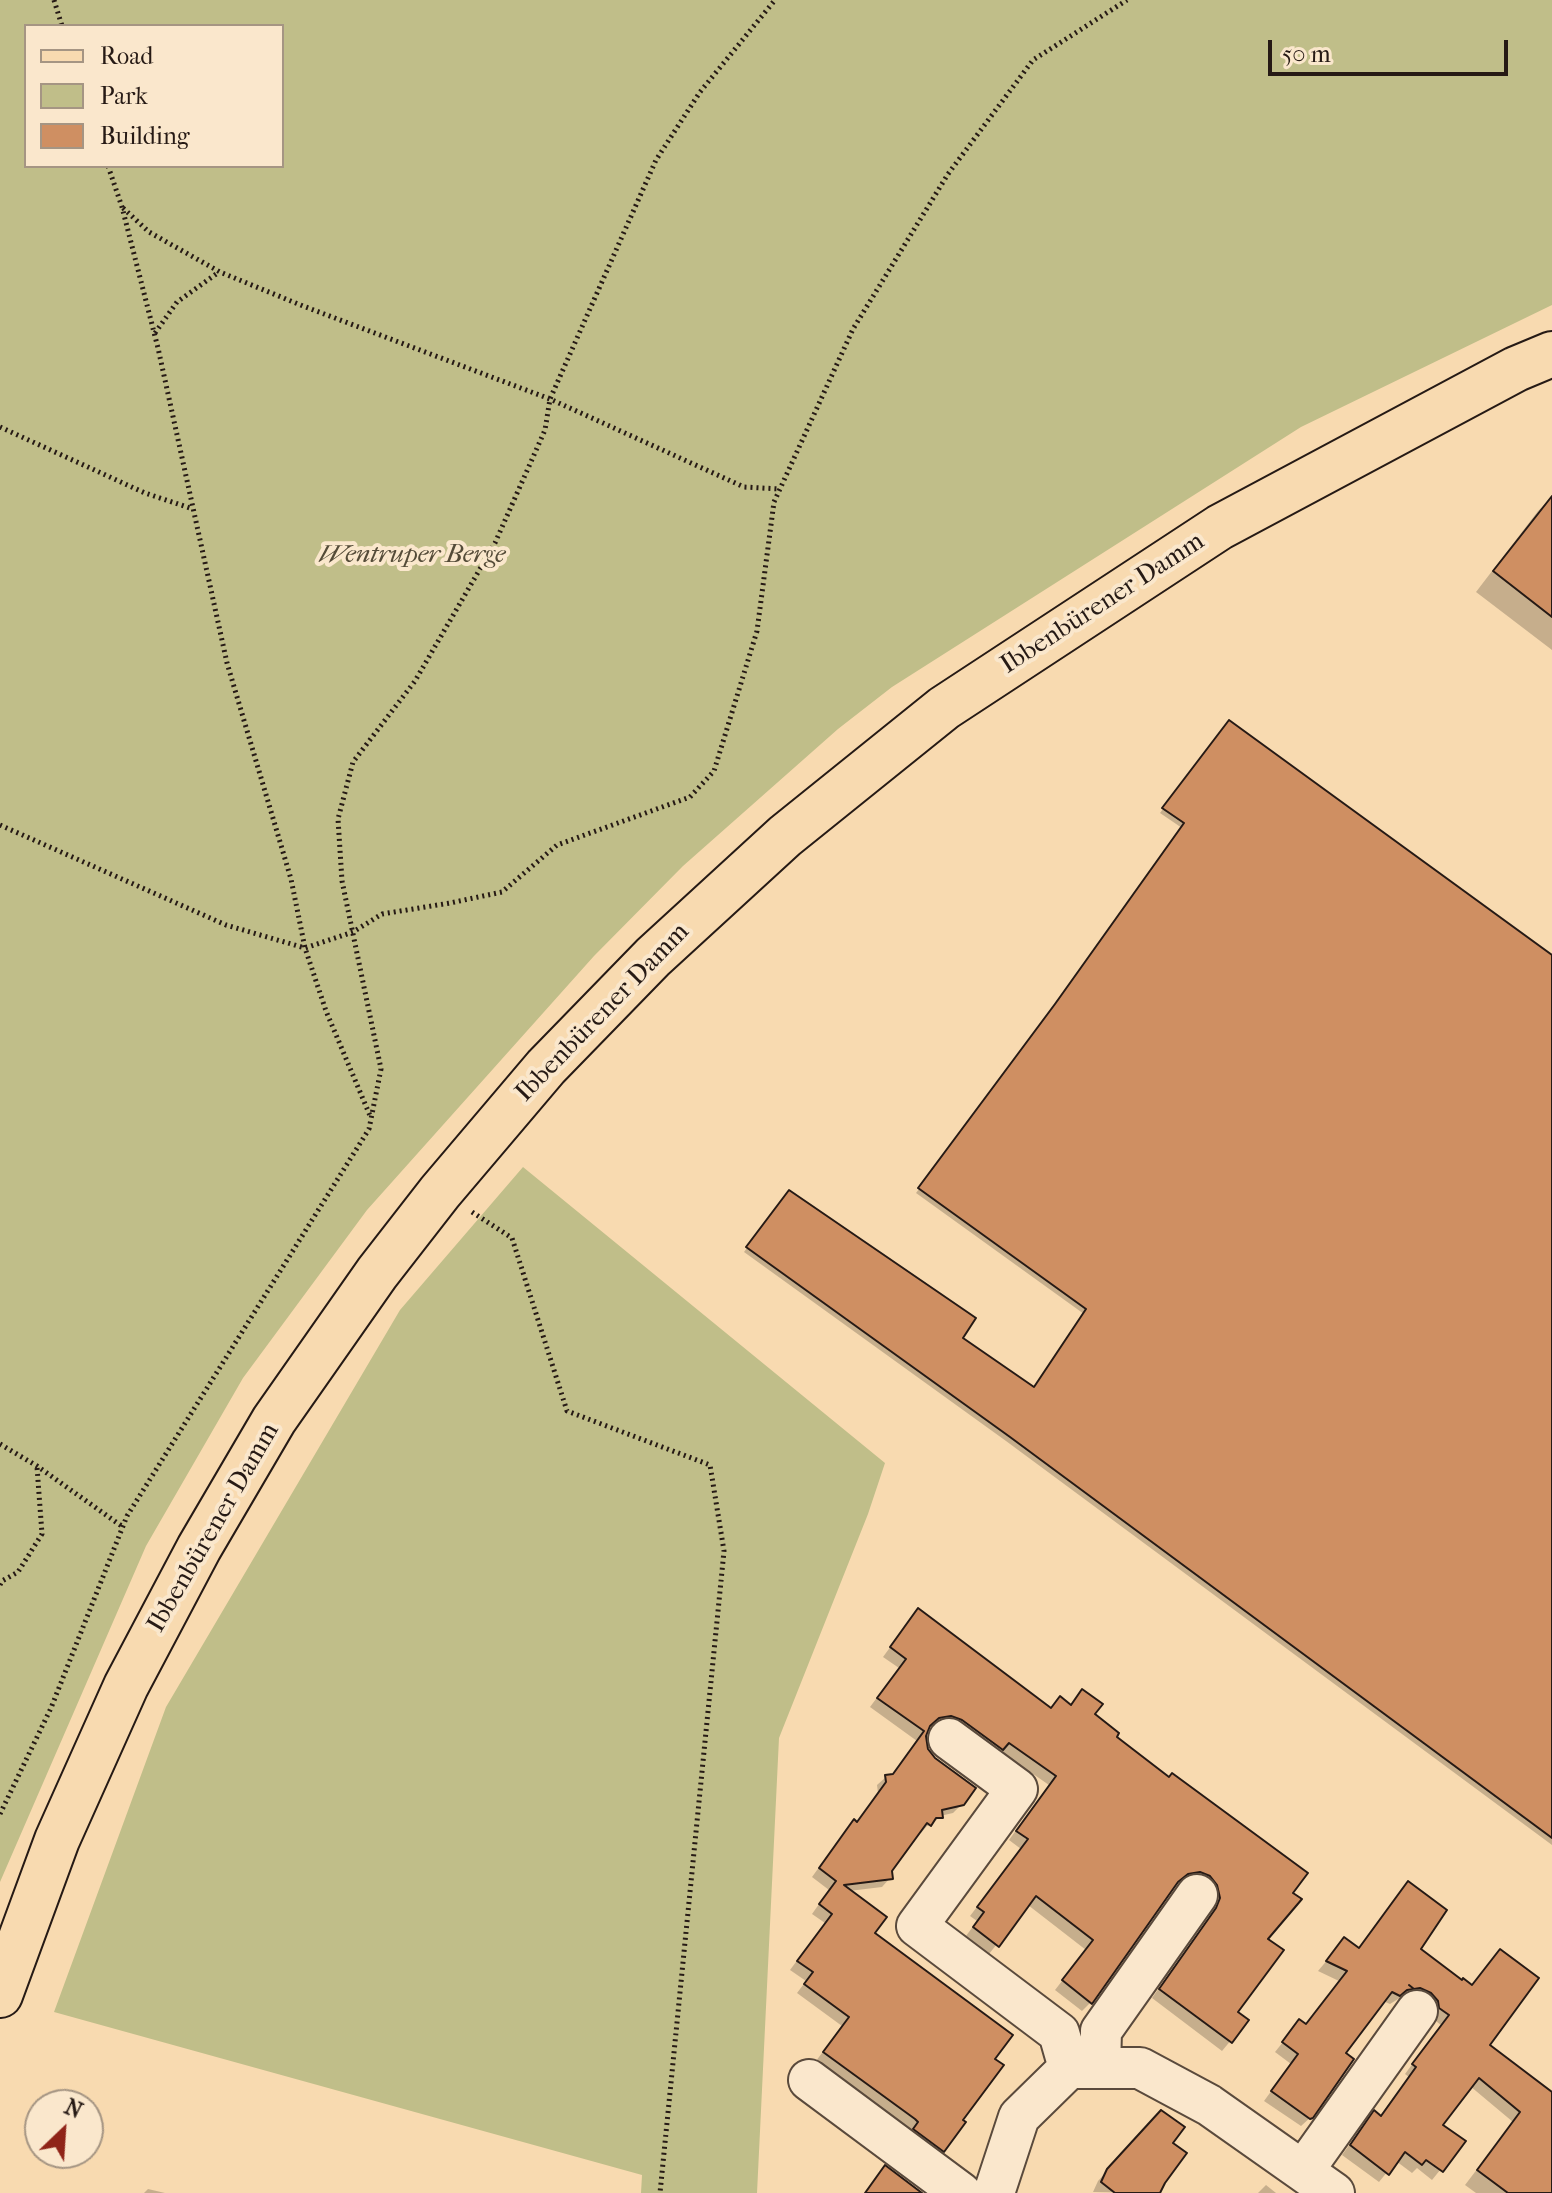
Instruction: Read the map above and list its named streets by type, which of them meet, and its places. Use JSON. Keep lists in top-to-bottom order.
{
  "streets": {
    "main road": ["Ibbenbürener Damm"]
  },
  "parks": ["Wentruper Berge"],
  "legend": ["Road", "Park", "Building"],
  "scale_bar": "50 m",
  "north": "top right"
}
